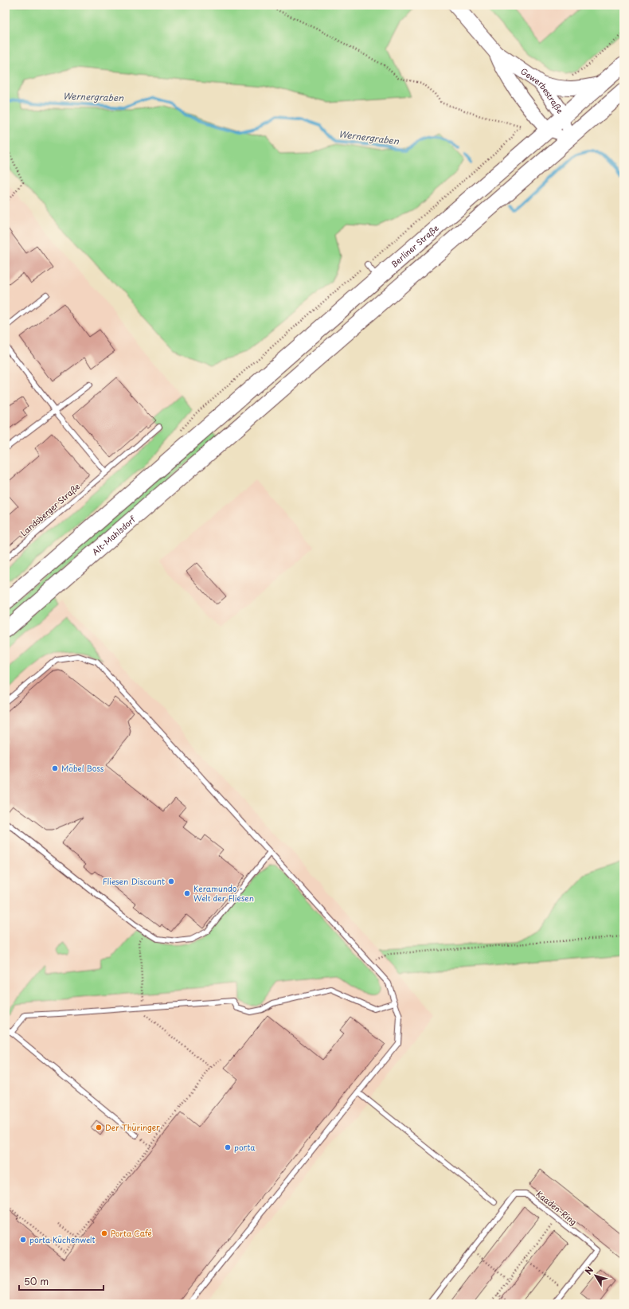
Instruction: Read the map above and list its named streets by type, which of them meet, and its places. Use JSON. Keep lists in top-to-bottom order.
{
  "streets": {
    "main road": ["Berliner Straße", "Alt-Mahlsdorf"],
    "street": ["Gewerbestraße"],
    "lane": ["Landsberger Straße", "Kaaden-Ring"]
  },
  "crossings": [
    ["Gewerbestraße", "Berliner Straße"],
    ["Gewerbestraße", "Alt-Mahlsdorf"]
  ],
  "water": ["Wernergraben"],
  "places": [
    "Möbel Boss",
    "Fliesen Discount",
    "Keramundo - Welt der Fliesen",
    "Der Thüringer",
    "porta",
    "Porta Café",
    "porta Küchenwelt"
  ],
  "scale_bar": "50 m",
  "north": "top left"
}
